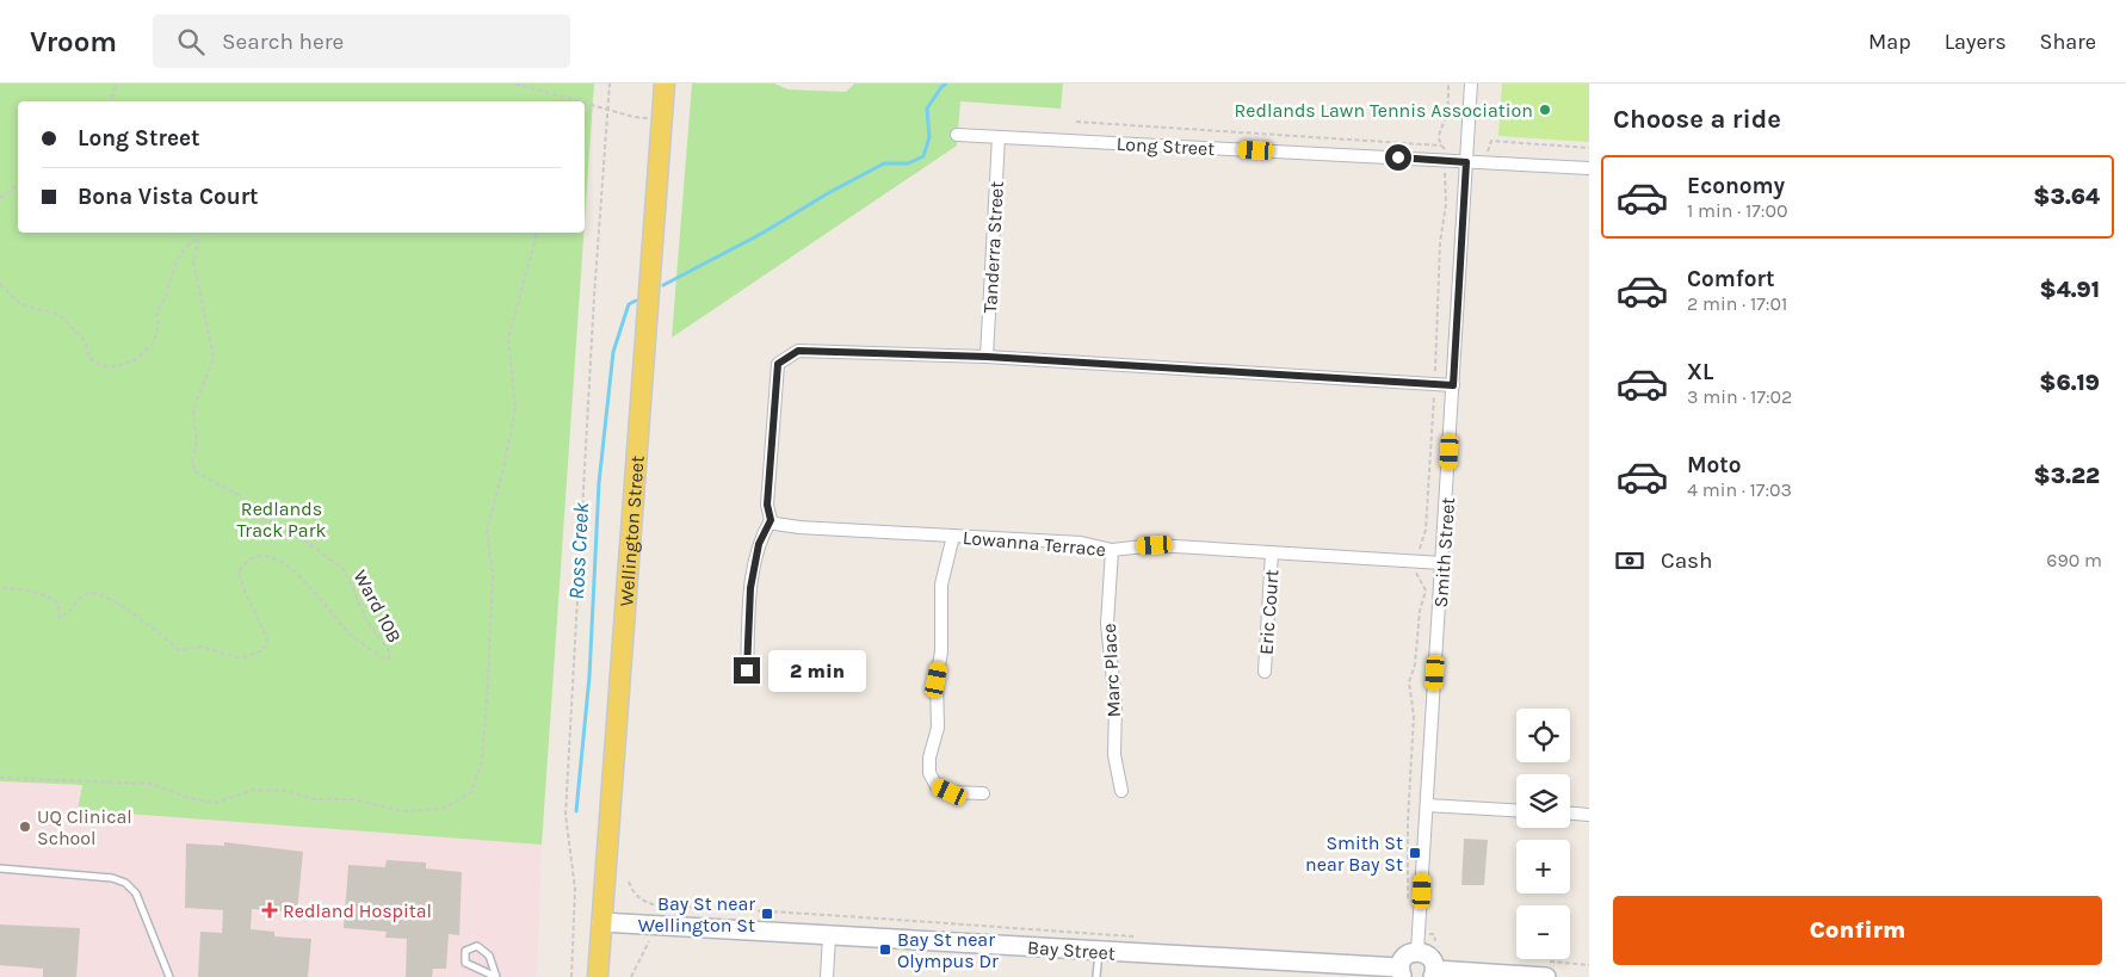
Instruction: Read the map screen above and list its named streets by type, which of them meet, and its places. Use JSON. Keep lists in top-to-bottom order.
{
  "streets": {
    "main road": ["Wellington Street"],
    "street": [
      "Long Street",
      "Tanderra Street",
      "Lowanna Terrace",
      "Smith Street",
      "Eric Court",
      "Marc Place",
      "Bay Street"
    ],
    "path": ["Ward 10B"]
  },
  "crossings": [
    ["Long Street", "Tanderra Street"],
    ["Long Street", "Smith Street"],
    ["Wellington Street", "Bay Street"],
    ["Lowanna Terrace", "Smith Street"],
    ["Lowanna Terrace", "Eric Court"],
    ["Lowanna Terrace", "Marc Place"]
  ],
  "water": ["Ross Creek"],
  "parks": ["Redlands Track Park"],
  "places": {
    "other": ["Redlands Lawn Tennis Association", "UQ Clinical School"],
    "transit": ["Smith St near Bay St", "Bay St near Wellington St", "Bay St near Olympus Dr"],
    "health": ["Redland Hospital"]
  },
  "page": {
    "header": "Vroom",
    "search": "Search here",
    "nav": ["Map", "Layers", "Share"],
    "heading": "Choose a ride",
    "banner": ["Long Street", "Bona Vista Court"],
    "list": [
      {
        "name": "Economy",
        "note": "1 min · 17:00",
        "value": "$3.64"
      },
      {
        "name": "Comfort",
        "note": "2 min · 17:01",
        "value": "$4.91"
      },
      {
        "name": "XL",
        "note": "3 min · 17:02",
        "value": "$6.19"
      },
      {
        "name": "Moto",
        "note": "4 min · 17:03",
        "value": "$3.22"
      }
    ],
    "pay": ["Cash", "690 m"],
    "bubble": "2 min",
    "map_buttons": ["+", "−"],
    "buttons": "Confirm"
  }
}
